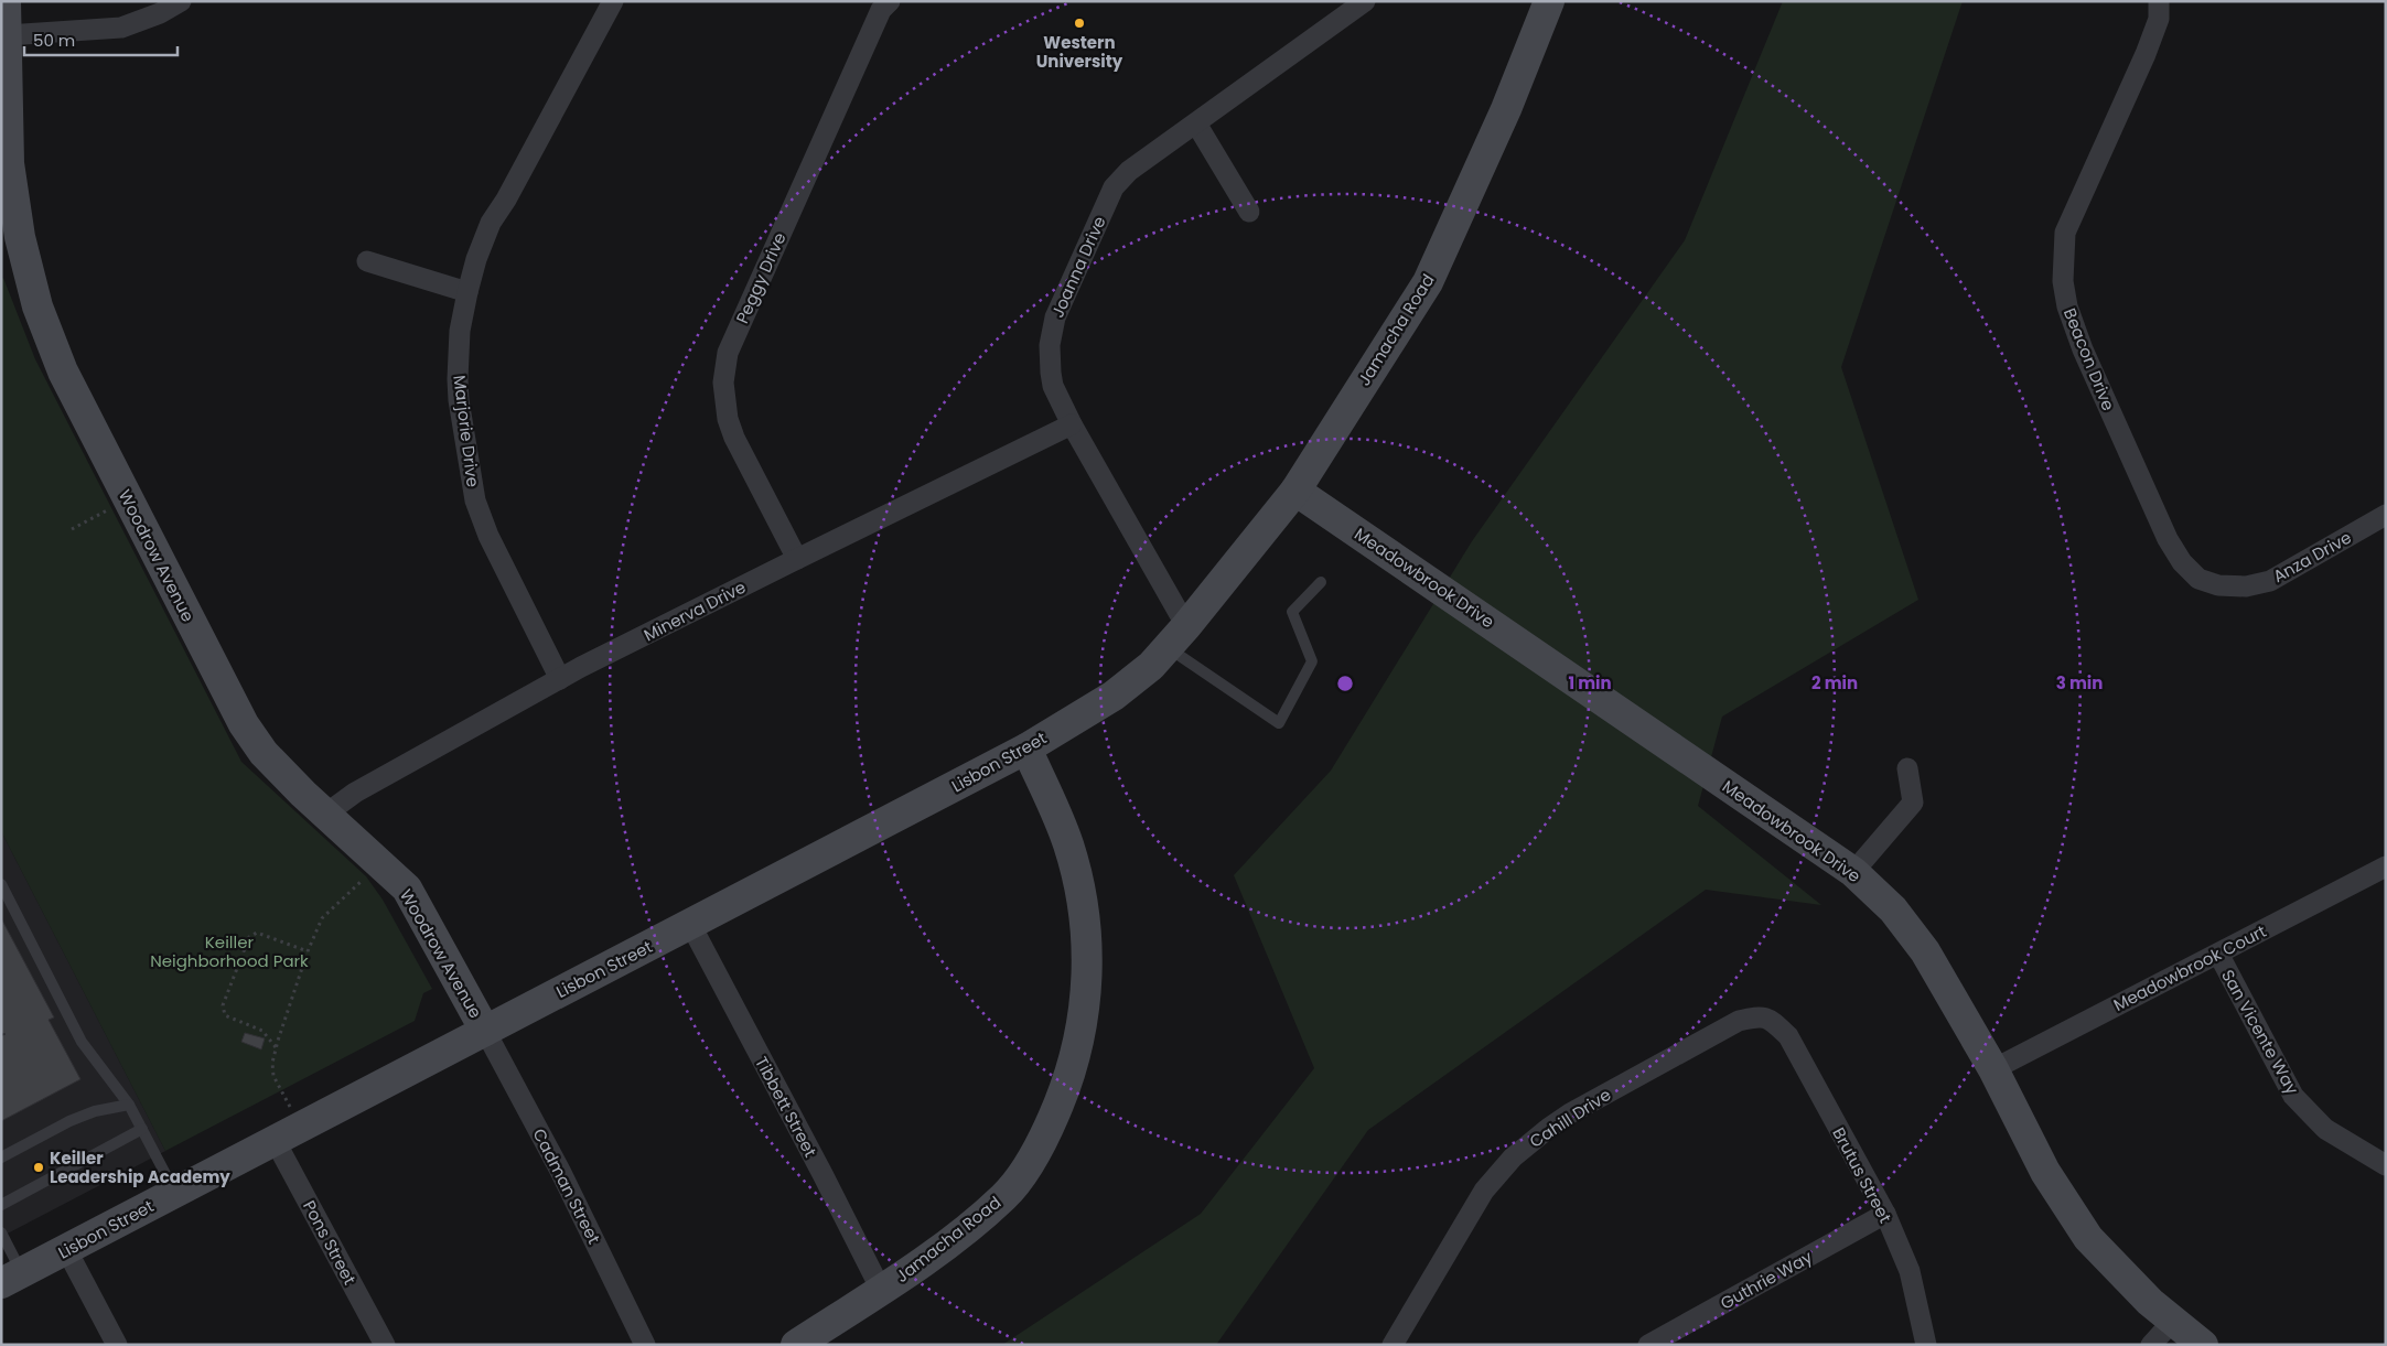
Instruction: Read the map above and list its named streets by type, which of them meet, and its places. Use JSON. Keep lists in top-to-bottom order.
{
  "streets": {
    "main road": [
      "Jamacha Road",
      "Woodrow Avenue",
      "Meadowbrook Drive",
      "Lisbon Street"
    ],
    "street": [
      "Joanna Drive",
      "Peggy Drive",
      "Beacon Drive",
      "Marjorie Drive",
      "Anza Drive",
      "Minerva Drive",
      "Meadowbrook Court",
      "San Vicente Way",
      "Tibbett Street",
      "Cahill Drive",
      "Brutus Street",
      "Cadman Street",
      "Pons Street",
      "Guthrie Way"
    ]
  },
  "crossings": [
    ["Joanna Drive", "Jamacha Road"],
    ["Joanna Drive", "Minerva Drive"],
    ["Joanna Drive", "Lisbon Street"],
    ["Peggy Drive", "Minerva Drive"],
    ["Jamacha Road", "Meadowbrook Drive"],
    ["Jamacha Road", "Lisbon Street"],
    ["Jamacha Road", "Tibbett Street"],
    ["Beacon Drive", "Anza Drive"],
    ["Marjorie Drive", "Minerva Drive"],
    ["Woodrow Avenue", "Minerva Drive"],
    ["Woodrow Avenue", "Lisbon Street"],
    ["Woodrow Avenue", "Cadman Street"],
    ["Meadowbrook Drive", "Meadowbrook Court"],
    ["Lisbon Street", "Tibbett Street"],
    ["Lisbon Street", "Cadman Street"],
    ["Lisbon Street", "Pons Street"],
    ["Meadowbrook Court", "San Vicente Way"],
    ["Cahill Drive", "Brutus Street"],
    ["Brutus Street", "Guthrie Way"]
  ],
  "parks": ["Keiller Neighborhood Park"],
  "places": ["Western University", "Keiller Leadership Academy"],
  "scale_bar": "50 m",
  "rings": ["1 min", "2 min", "3 min"]
}
